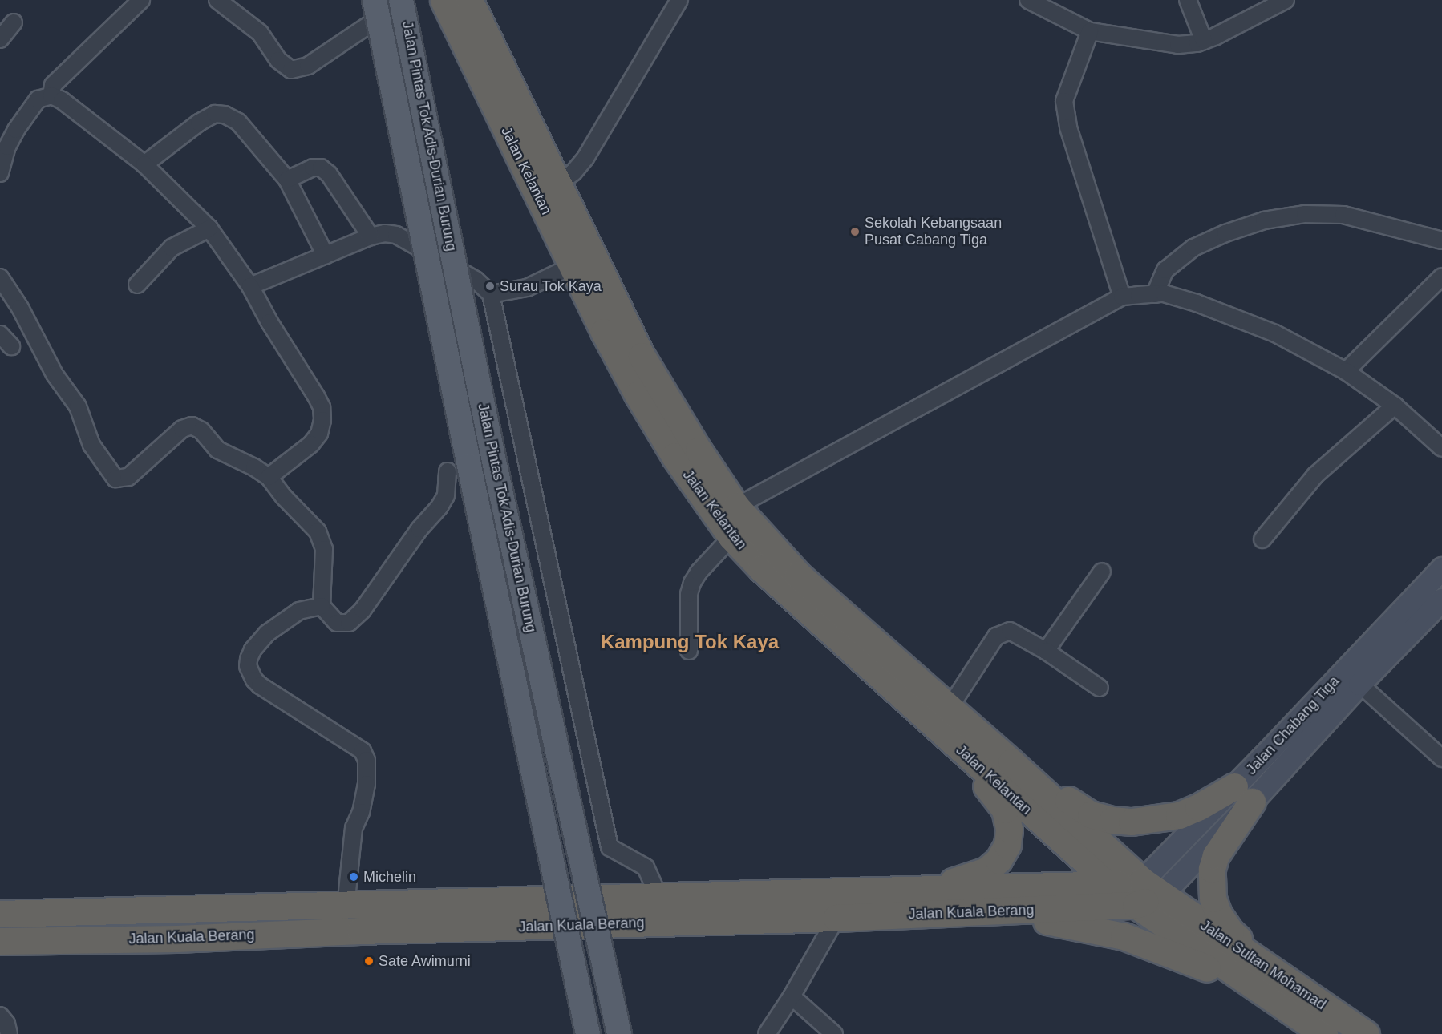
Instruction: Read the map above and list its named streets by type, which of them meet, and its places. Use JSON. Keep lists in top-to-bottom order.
{
  "streets": {
    "highway": ["Jalan Kelantan", "Jalan Kuala Berang", "Jalan Sultan Mohamad"],
    "main road": ["Jalan Pintas Tok Adis-Durian Burung", "Jalan Chabang Tiga"]
  },
  "crossings": [
    ["Jalan Kelantan", "Jalan Chabang Tiga"],
    ["Jalan Kelantan", "Jalan Kuala Berang"],
    ["Jalan Kelantan", "Jalan Sultan Mohamad"],
    ["Jalan Chabang Tiga", "Jalan Kuala Berang"],
    ["Jalan Chabang Tiga", "Jalan Sultan Mohamad"],
    ["Jalan Kuala Berang", "Jalan Sultan Mohamad"]
  ],
  "districts": ["Kampung Tok Kaya"],
  "places": [
    "Sekolah Kebangsaan Pusat Cabang Tiga",
    "Surau Tok Kaya",
    "Michelin",
    "Sate Awimurni"
  ]
}
